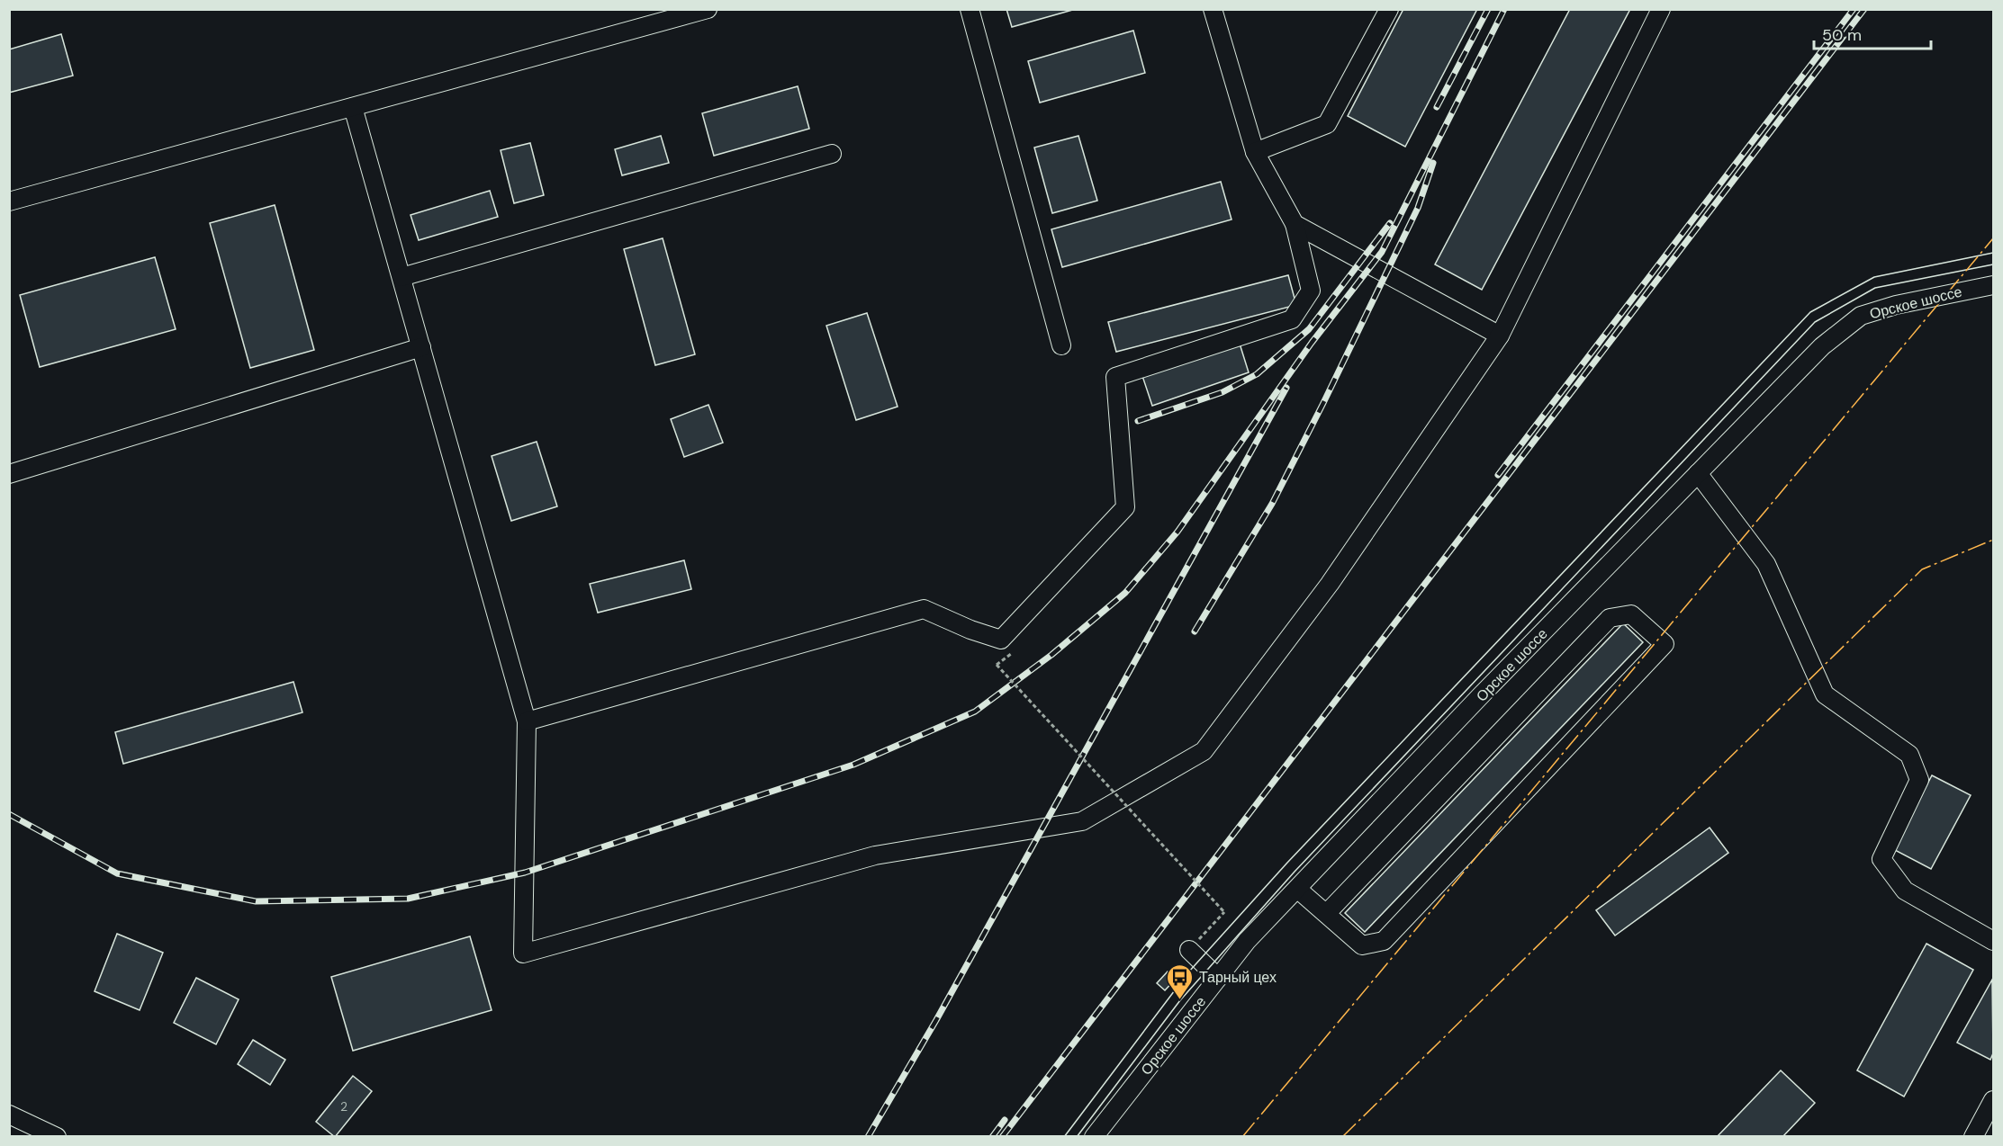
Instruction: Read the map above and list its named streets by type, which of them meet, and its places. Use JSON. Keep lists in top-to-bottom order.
{
  "streets": {
    "street": ["Орское шоссе"]
  },
  "places": {
    "bus stop": ["Тарный цех"]
  },
  "house_numbers": ["2"],
  "scale_bar": "50 m"
}
